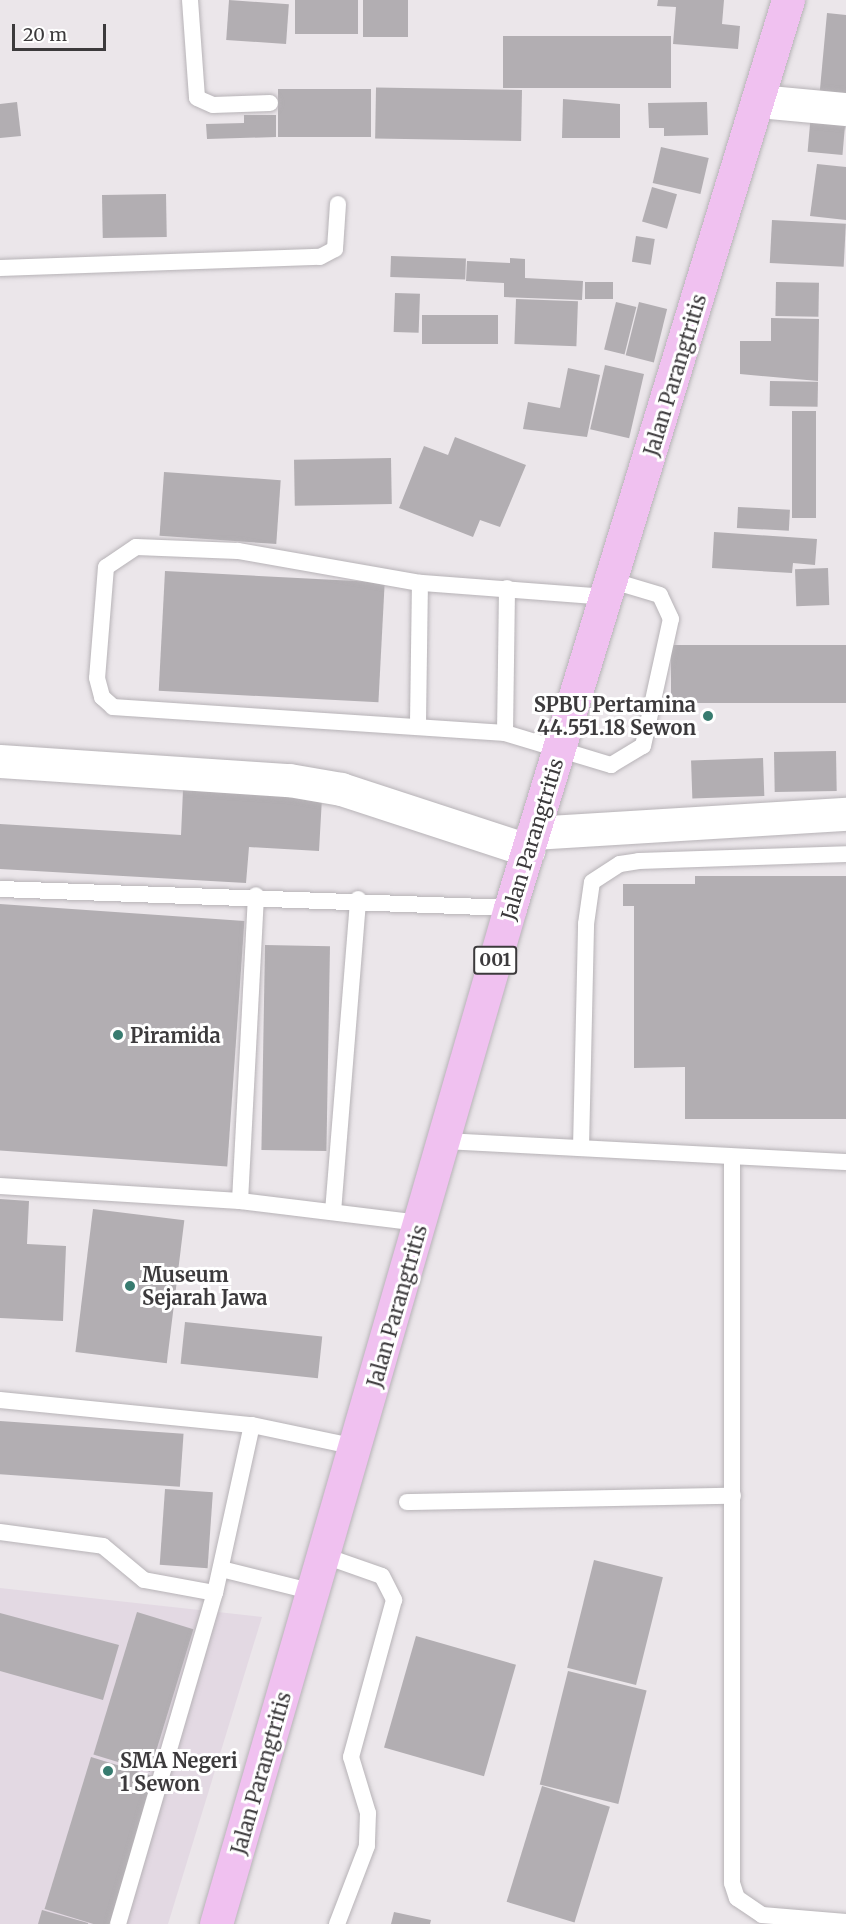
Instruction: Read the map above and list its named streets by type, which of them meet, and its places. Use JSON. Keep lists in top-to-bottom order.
{
  "streets": {
    "main road": ["Jalan Parangtritis", "001"]
  },
  "places": [
    "SPBU Pertamina 44.551.18 Sewon",
    "Piramida",
    "Museum Sejarah Jawa",
    "SMA Negeri 1 Sewon"
  ],
  "scale_bar": "20 m"
}
